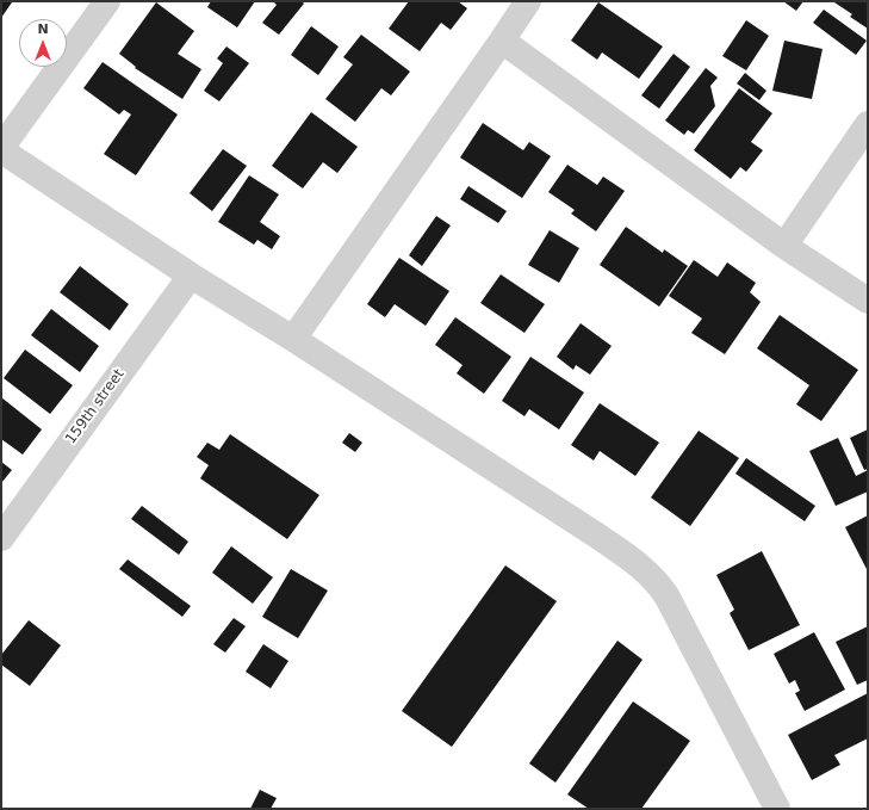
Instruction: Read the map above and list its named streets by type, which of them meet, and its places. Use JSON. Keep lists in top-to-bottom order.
{
  "streets": {
    "street": ["159th street"]
  },
  "north": "top"
}
